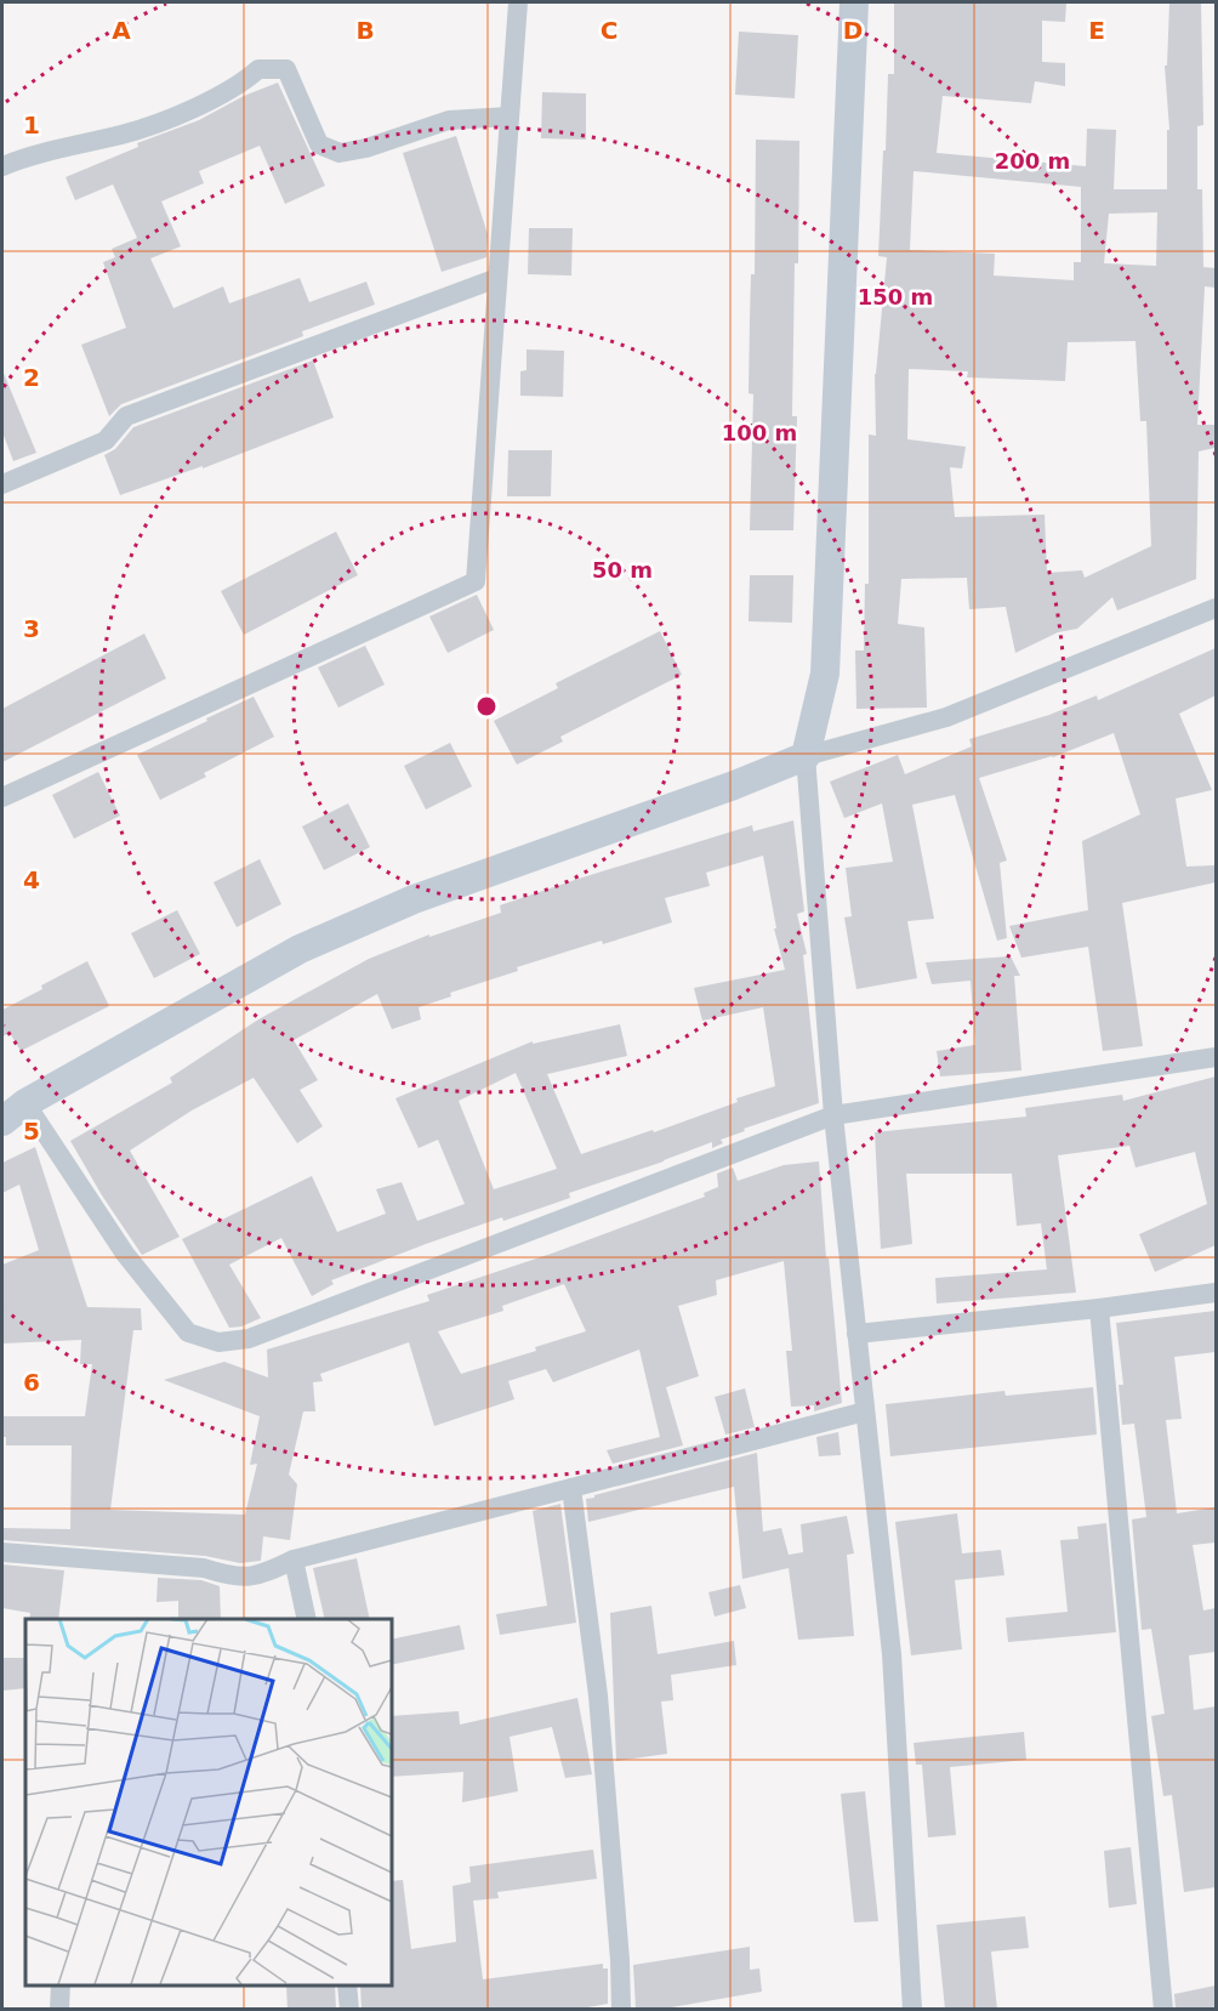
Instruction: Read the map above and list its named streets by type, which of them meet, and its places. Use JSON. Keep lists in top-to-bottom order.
{
  "grid": {
    "columns": [
      "A",
      "B",
      "C",
      "D",
      "E"
    ],
    "rows": [
      "1",
      "2",
      "3",
      "4",
      "5",
      "6"
    ]
  },
  "rings": [
    "200 m",
    "150 m",
    "100 m",
    "50 m"
  ]
}
